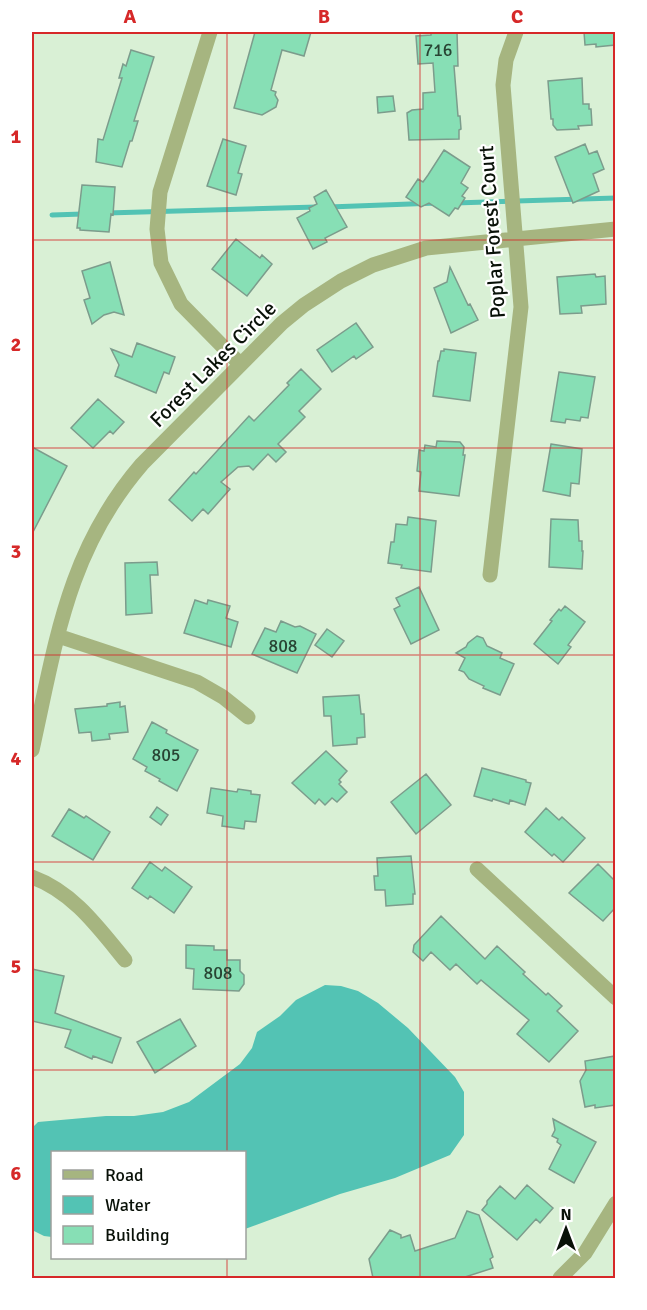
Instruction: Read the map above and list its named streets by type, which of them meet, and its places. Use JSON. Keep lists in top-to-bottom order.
{
  "streets": {
    "street": ["Poplar Forest Court", "Forest Lakes Circle"]
  },
  "crossings": [
    ["Poplar Forest Court", "Forest Lakes Circle"]
  ],
  "house_numbers": [
    "716",
    "808",
    "805",
    "808"
  ],
  "legend": ["Road", "Water", "Building"],
  "north": "top",
  "grid": {
    "columns": ["A", "B", "C"],
    "rows": [
      "1",
      "2",
      "3",
      "4",
      "5",
      "6"
    ]
  }
}
